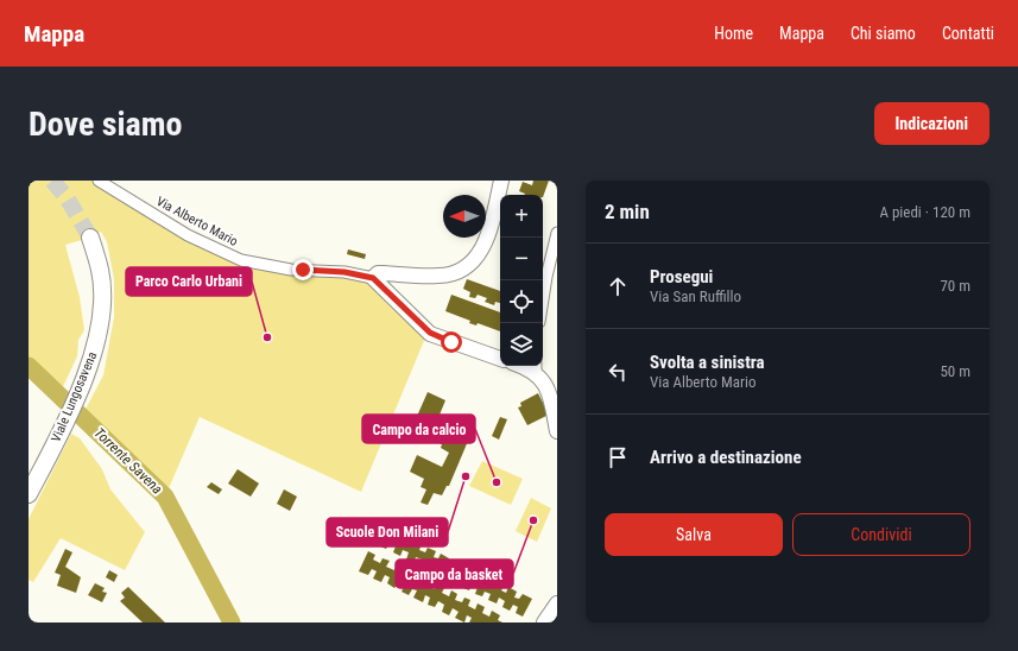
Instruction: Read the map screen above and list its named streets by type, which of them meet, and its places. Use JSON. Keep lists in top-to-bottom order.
{
  "streets": {
    "main road": ["Viale Lungosavena"],
    "street": ["Via Alberto Mario"]
  },
  "water": ["Torrente Savena"],
  "places": [
    "Parco Carlo Urbani",
    "Scuole Don Milani",
    "Campo da calcio",
    "Campo da basket"
  ],
  "north": "left",
  "page": {
    "header": "Mappa",
    "nav": [
      "Home",
      "Mappa",
      "Chi siamo",
      "Contatti"
    ],
    "buttons": [
      "Indicazioni",
      ["Salva", "Condividi"]
    ],
    "title": "Dove siamo",
    "heading": ["2 min", "A piedi · 120 m"],
    "map_buttons": ["+", "−"],
    "list": [
      ["Prosegui", "Via San Ruffillo", "70 m"],
      ["Svolta a sinistra", "Via Alberto Mario", "50 m"],
      "Arrivo a destinazione"
    ]
  }
}
